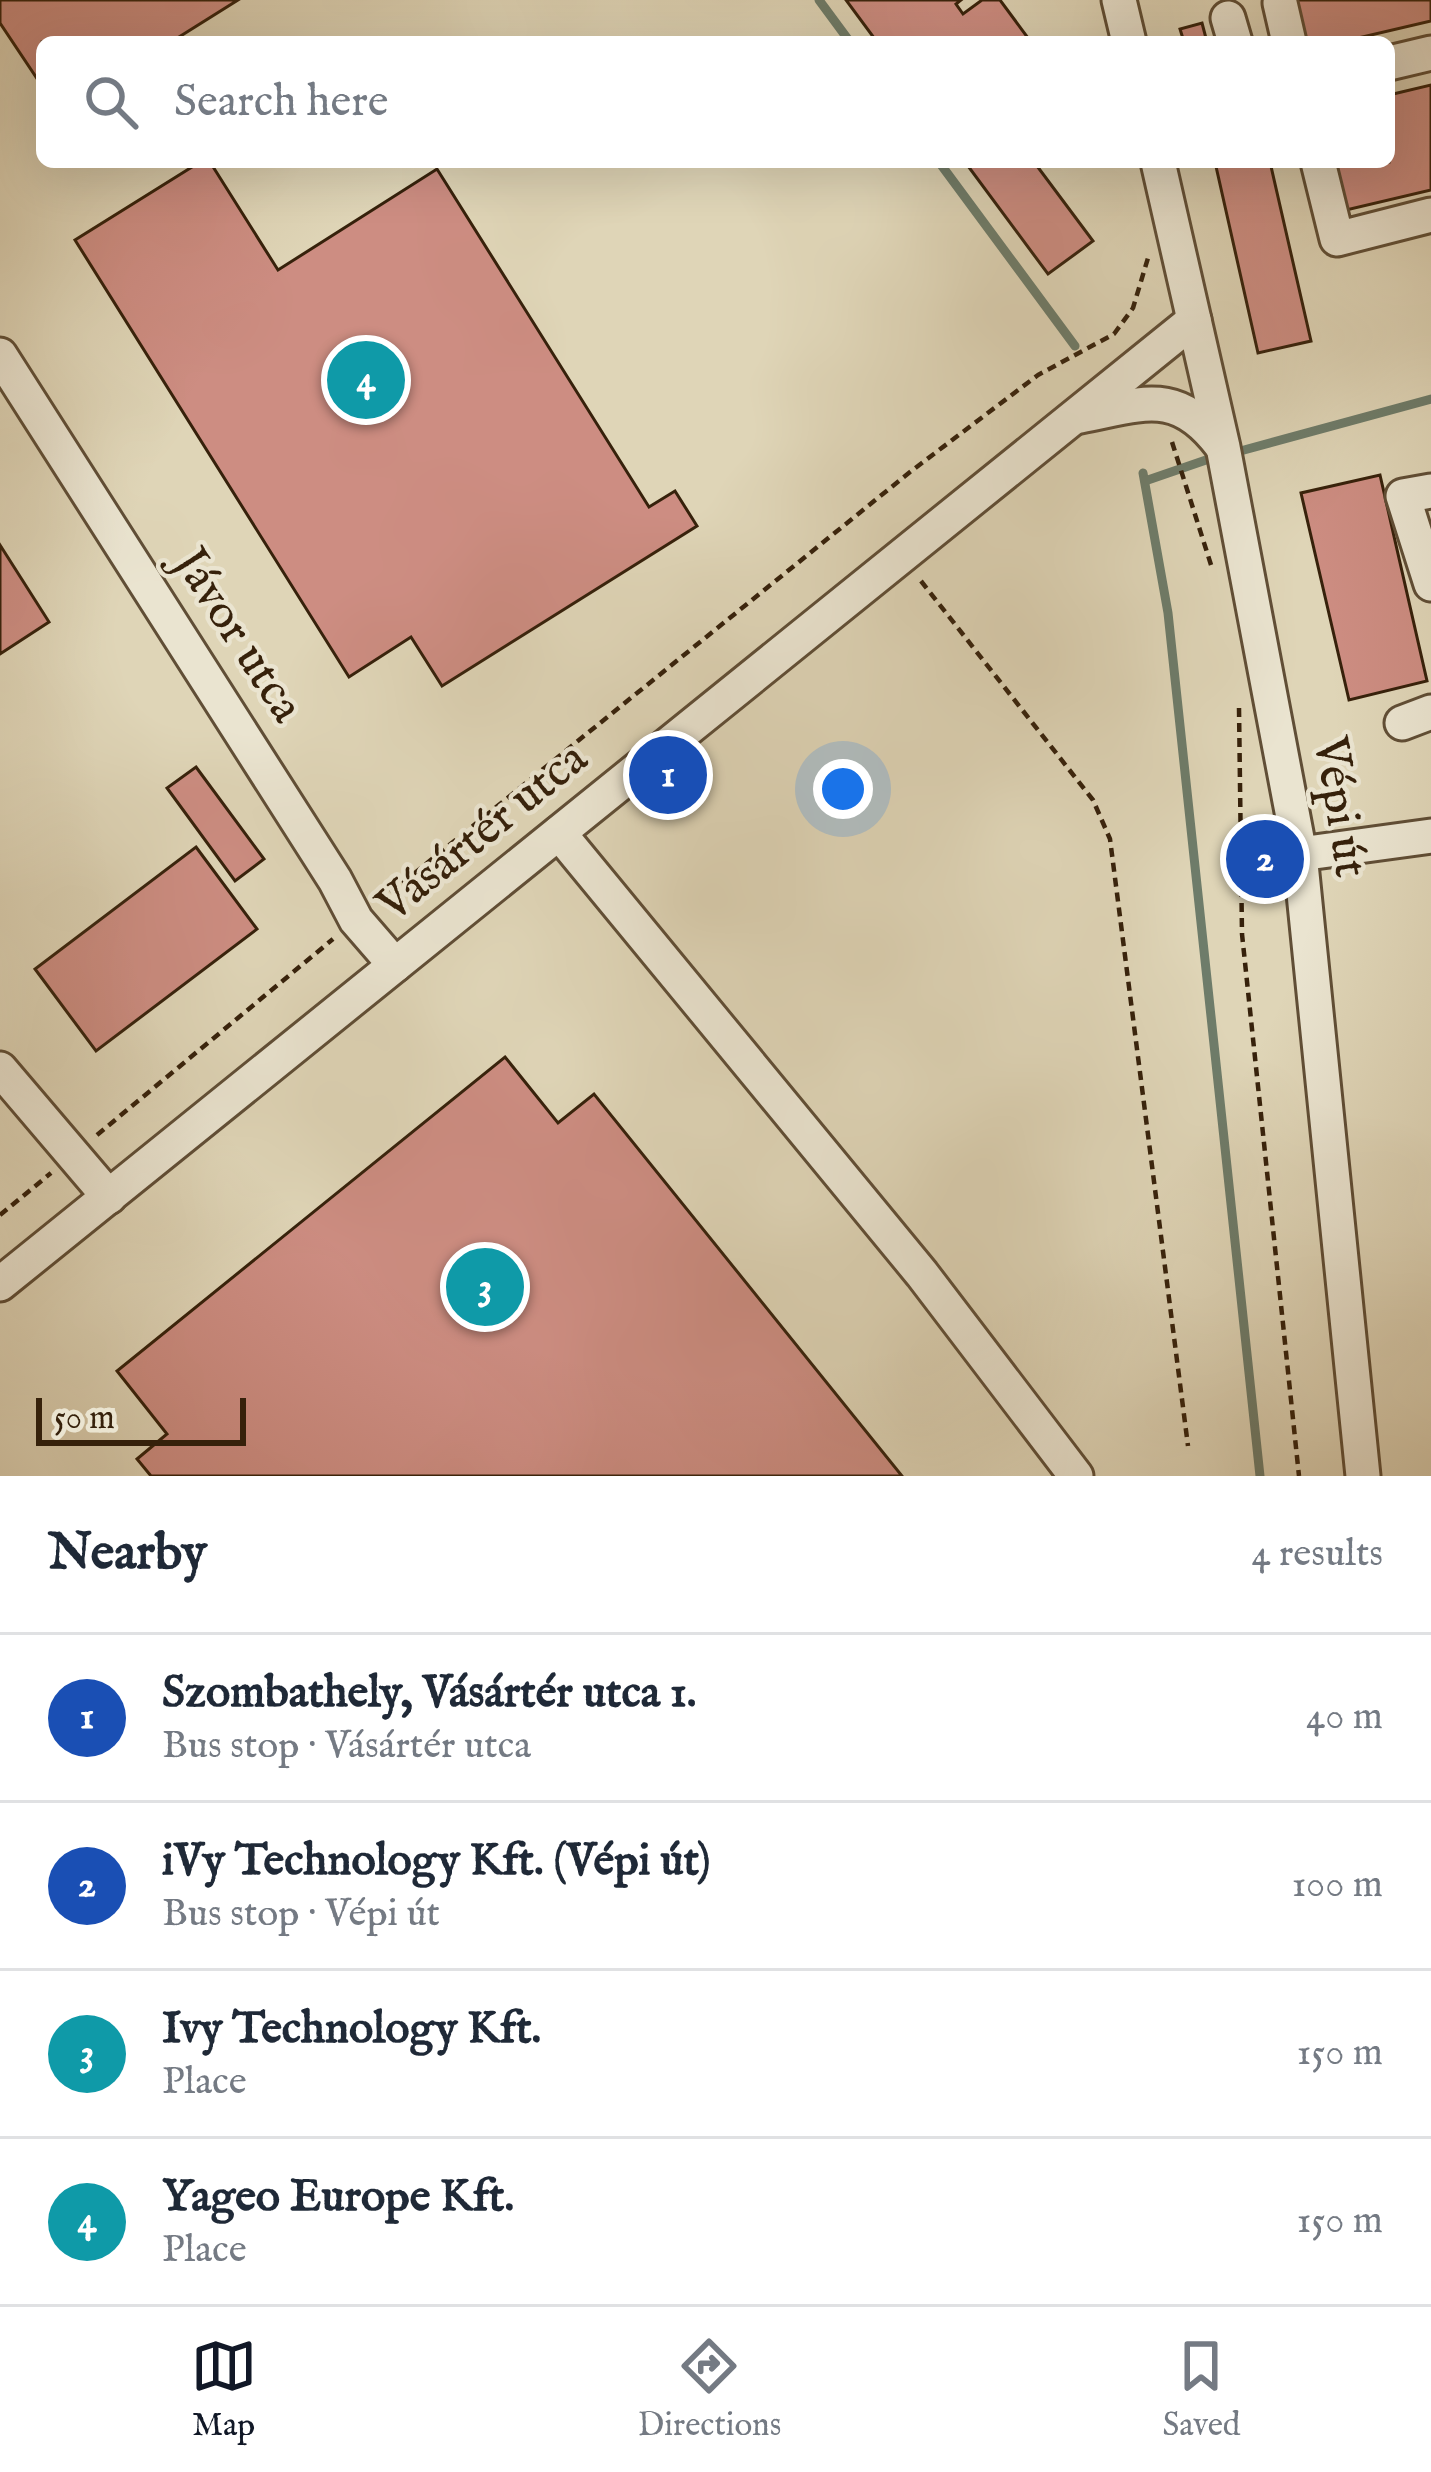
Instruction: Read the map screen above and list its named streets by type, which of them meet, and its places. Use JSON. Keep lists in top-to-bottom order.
{
  "streets": {
    "street": ["Jávor utca", "Vépi út", "Vásártér utca"]
  },
  "crossings": [
    ["Jávor utca", "Vásártér utca"],
    ["Vépi út", "Vásártér utca"]
  ],
  "scale_bar": "50 m",
  "page": {
    "search": "Search here",
    "pins": [
      "4",
      "1",
      "2",
      "3"
    ],
    "scale": "50 m",
    "heading": ["Nearby", "4 results"],
    "list": [
      {
        "mark": "1",
        "name": "Szombathely, Vásártér utca 1.",
        "note": "Bus stop · Vásártér utca",
        "value": "40 m"
      },
      {
        "mark": "2",
        "name": "iVy Technology Kft. (Vépi út)",
        "note": "Bus stop · Vépi út",
        "value": "100 m"
      },
      {
        "mark": "3",
        "name": "Ivy Technology Kft.",
        "note": "Place",
        "value": "150 m"
      },
      {
        "mark": "4",
        "name": "Yageo Europe Kft.",
        "note": "Place",
        "value": "150 m"
      }
    ],
    "nav": ["Map", "Directions", "Saved"]
  }
}
